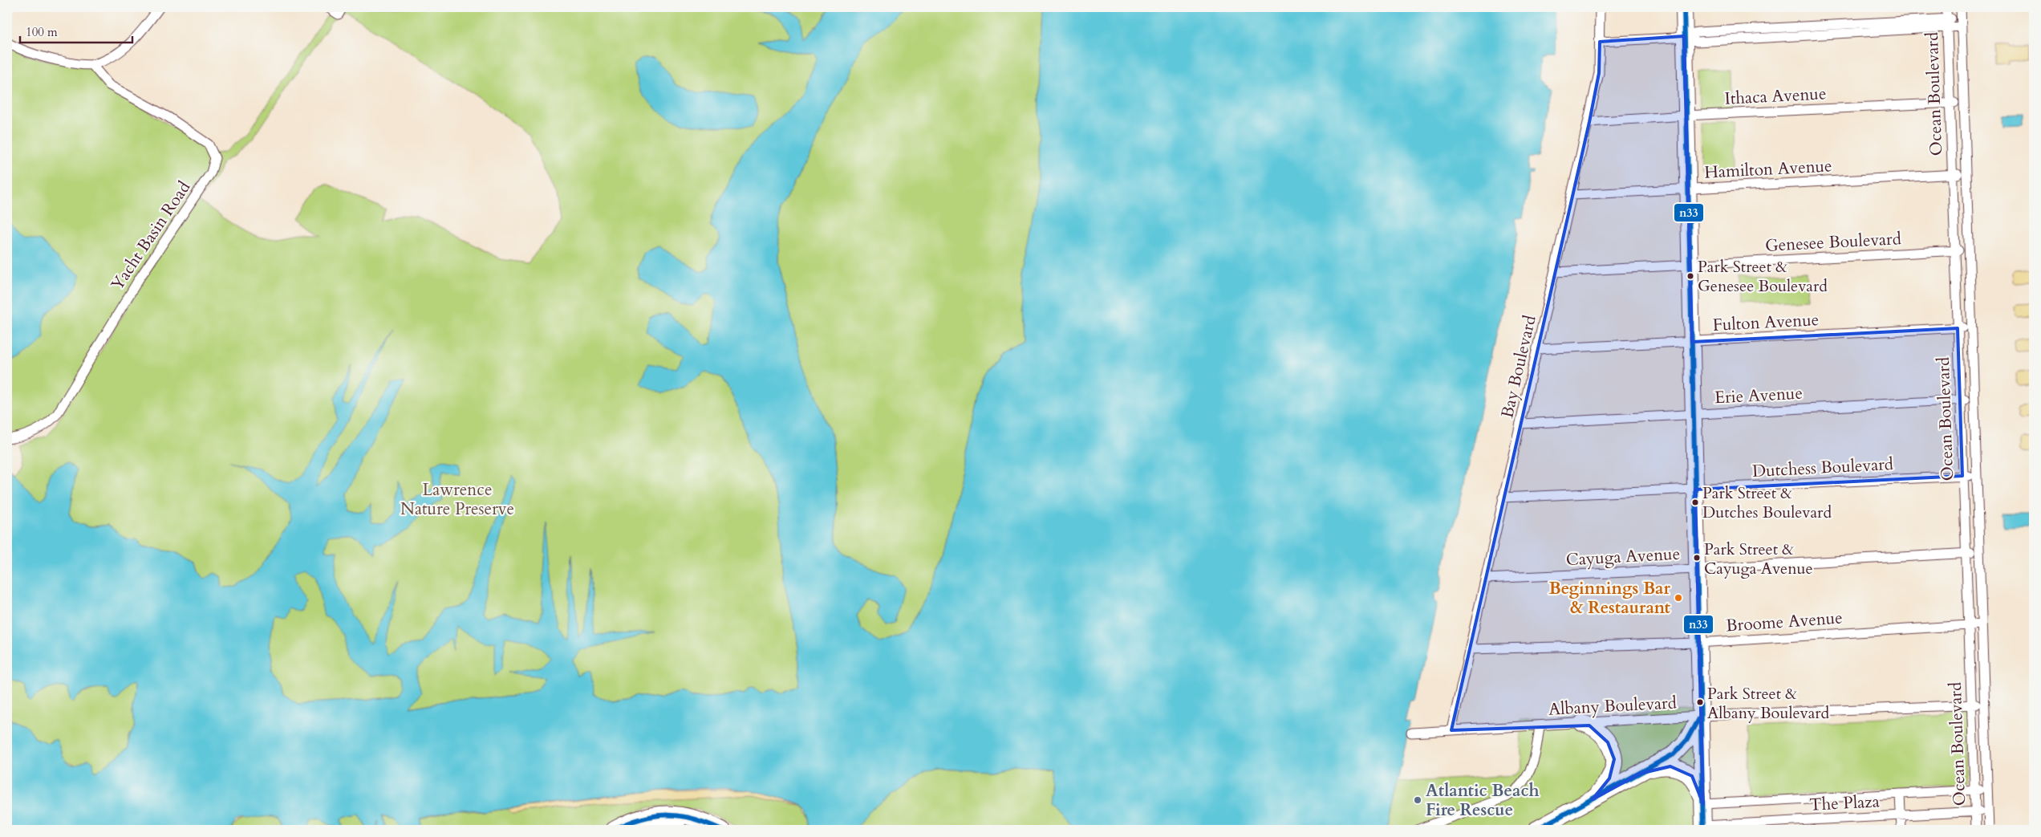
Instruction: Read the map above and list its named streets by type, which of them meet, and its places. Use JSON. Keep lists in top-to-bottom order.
{
  "streets": {
    "street": [
      "Ocean Boulevard",
      "Ithaca Avenue",
      "Hamilton Avenue",
      "Yacht Basin Road",
      "Genesee Boulevard",
      "Fulton Avenue",
      "Bay Boulevard",
      "Erie Avenue",
      "Dutchess Boulevard",
      "Cayuga Avenue",
      "Broome Avenue",
      "Albany Boulevard",
      "The Plaza"
    ]
  },
  "crossings": [
    ["Ocean Boulevard", "Ithaca Avenue"],
    ["Ocean Boulevard", "Hamilton Avenue"],
    ["Ocean Boulevard", "Genesee Boulevard"],
    ["Ocean Boulevard", "Fulton Avenue"],
    ["Ocean Boulevard", "Erie Avenue"],
    ["Ocean Boulevard", "Dutchess Boulevard"],
    ["Ocean Boulevard", "Cayuga Avenue"],
    ["Ocean Boulevard", "Broome Avenue"],
    ["Ocean Boulevard", "Albany Boulevard"],
    ["Ocean Boulevard", "The Plaza"],
    ["Ithaca Avenue", "Bay Boulevard"],
    ["Hamilton Avenue", "Bay Boulevard"],
    ["Genesee Boulevard", "Bay Boulevard"],
    ["Fulton Avenue", "Bay Boulevard"],
    ["Bay Boulevard", "Erie Avenue"],
    ["Bay Boulevard", "Dutchess Boulevard"],
    ["Bay Boulevard", "Cayuga Avenue"],
    ["Bay Boulevard", "Broome Avenue"],
    ["Bay Boulevard", "Albany Boulevard"]
  ],
  "parks": ["Lawrence Nature Preserve"],
  "places": [
    "Park Street & Genesee Boulevard",
    "Park Street & Dutches Boulevard",
    "Park Street & Cayuga Avenue",
    "Beginnings Bar & Restaurant",
    "Park Street & Albany Boulevard",
    "Atlantic Beach Fire Rescue"
  ],
  "lines": ["transit line n33"],
  "scale_bar": "100 m"
}
